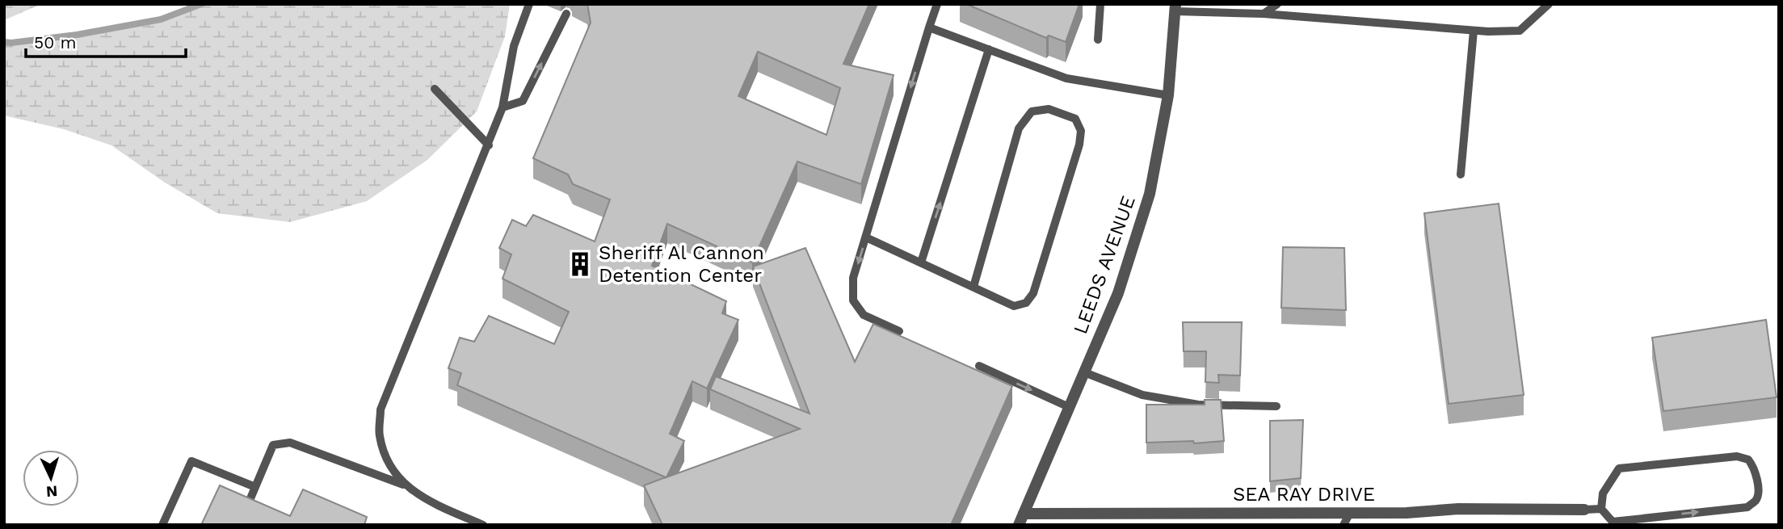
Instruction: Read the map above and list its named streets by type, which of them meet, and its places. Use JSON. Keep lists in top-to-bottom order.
{
  "streets": {
    "street": ["LEEDS AVENUE", "SEA RAY DRIVE"]
  },
  "crossings": [
    ["LEEDS AVENUE", "SEA RAY DRIVE"]
  ],
  "places": {
    "building": ["Sheriff Al Cannon Detention Center"]
  },
  "scale_bar": "50 m",
  "north": "bottom"
}
